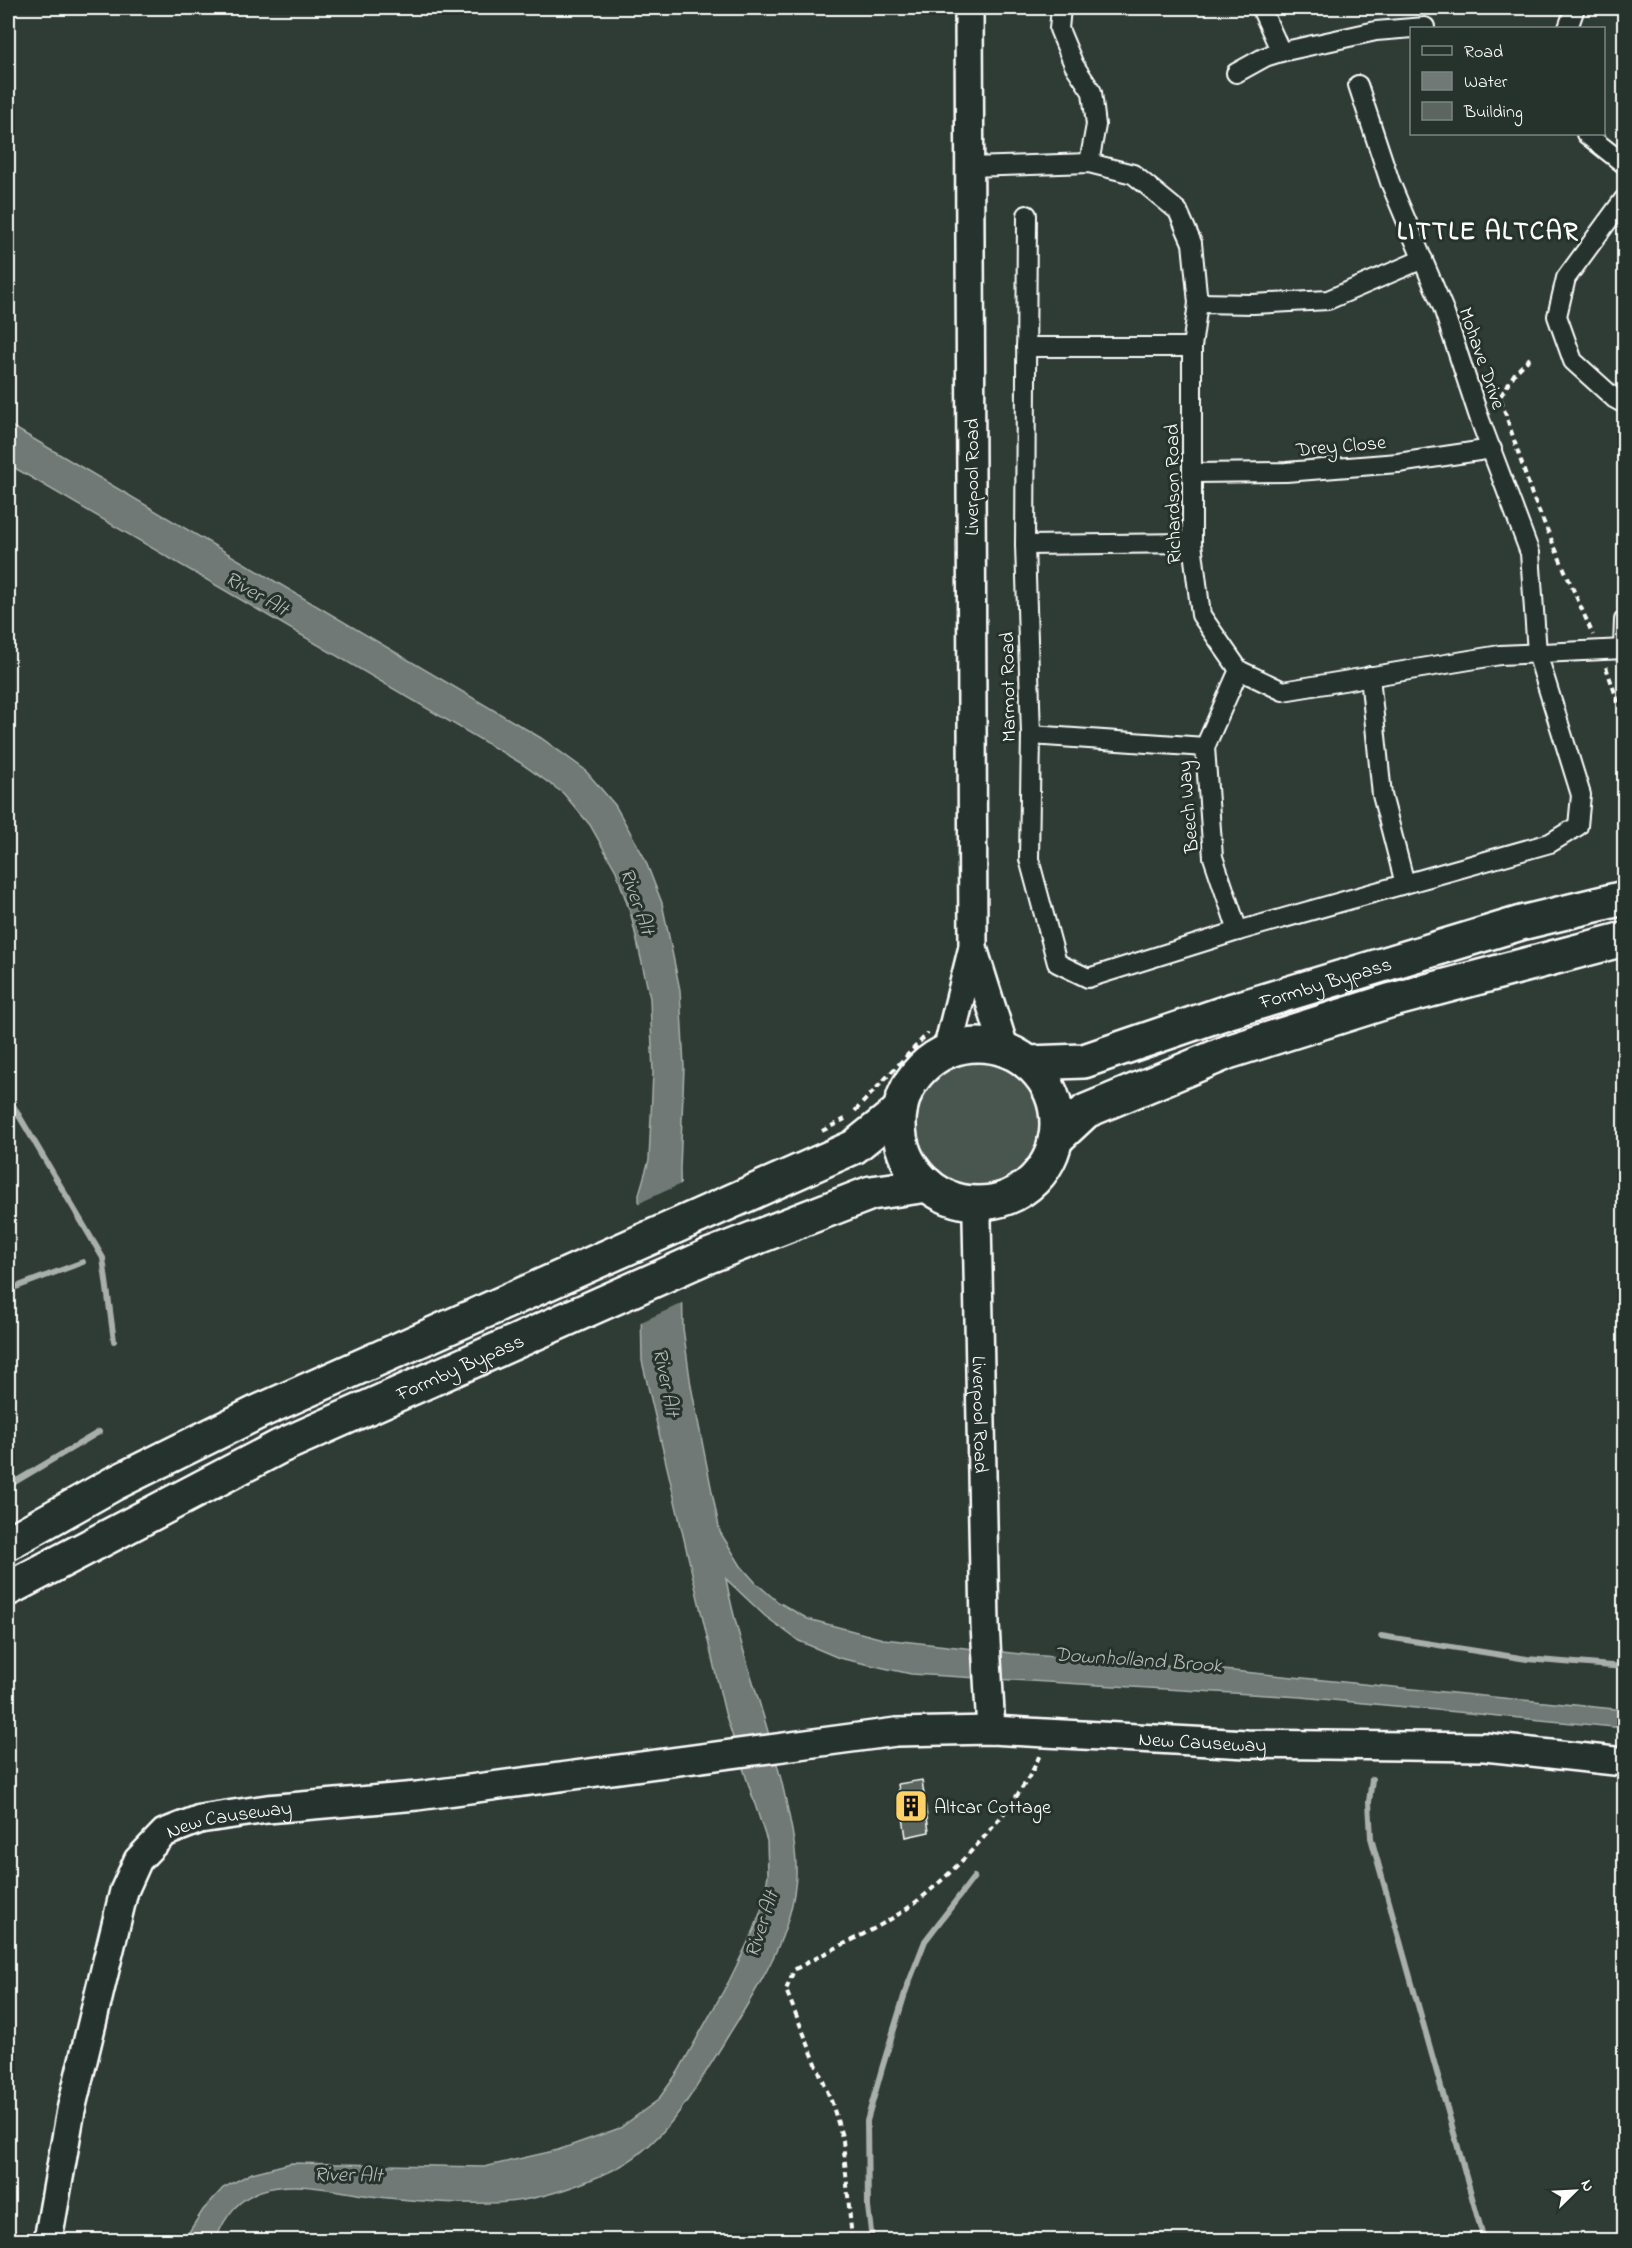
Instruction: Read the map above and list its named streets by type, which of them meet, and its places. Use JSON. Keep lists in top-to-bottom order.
{
  "streets": {
    "highway": ["Formby Bypass"],
    "street": [
      "Mohave Drive",
      "Drey Close",
      "Liverpool Road",
      "Richardson Road",
      "Marmot Road",
      "Beech Way",
      "New Causeway"
    ]
  },
  "crossings": [
    ["Mohave Drive", "Drey Close"],
    ["Mohave Drive", "Marmot Road"],
    ["Drey Close", "Richardson Road"],
    ["Liverpool Road", "Richardson Road"],
    ["Liverpool Road", "Formby Bypass"],
    ["Liverpool Road", "New Causeway"],
    ["Richardson Road", "Beech Way"],
    ["Marmot Road", "Beech Way"]
  ],
  "districts": ["LITTLE ALTCAR"],
  "water": ["River Alt", "Downholland Brook"],
  "places": {
    "building": ["Altcar Cottage"]
  },
  "legend": ["Road", "Water", "Building"],
  "north": "top right"
}
